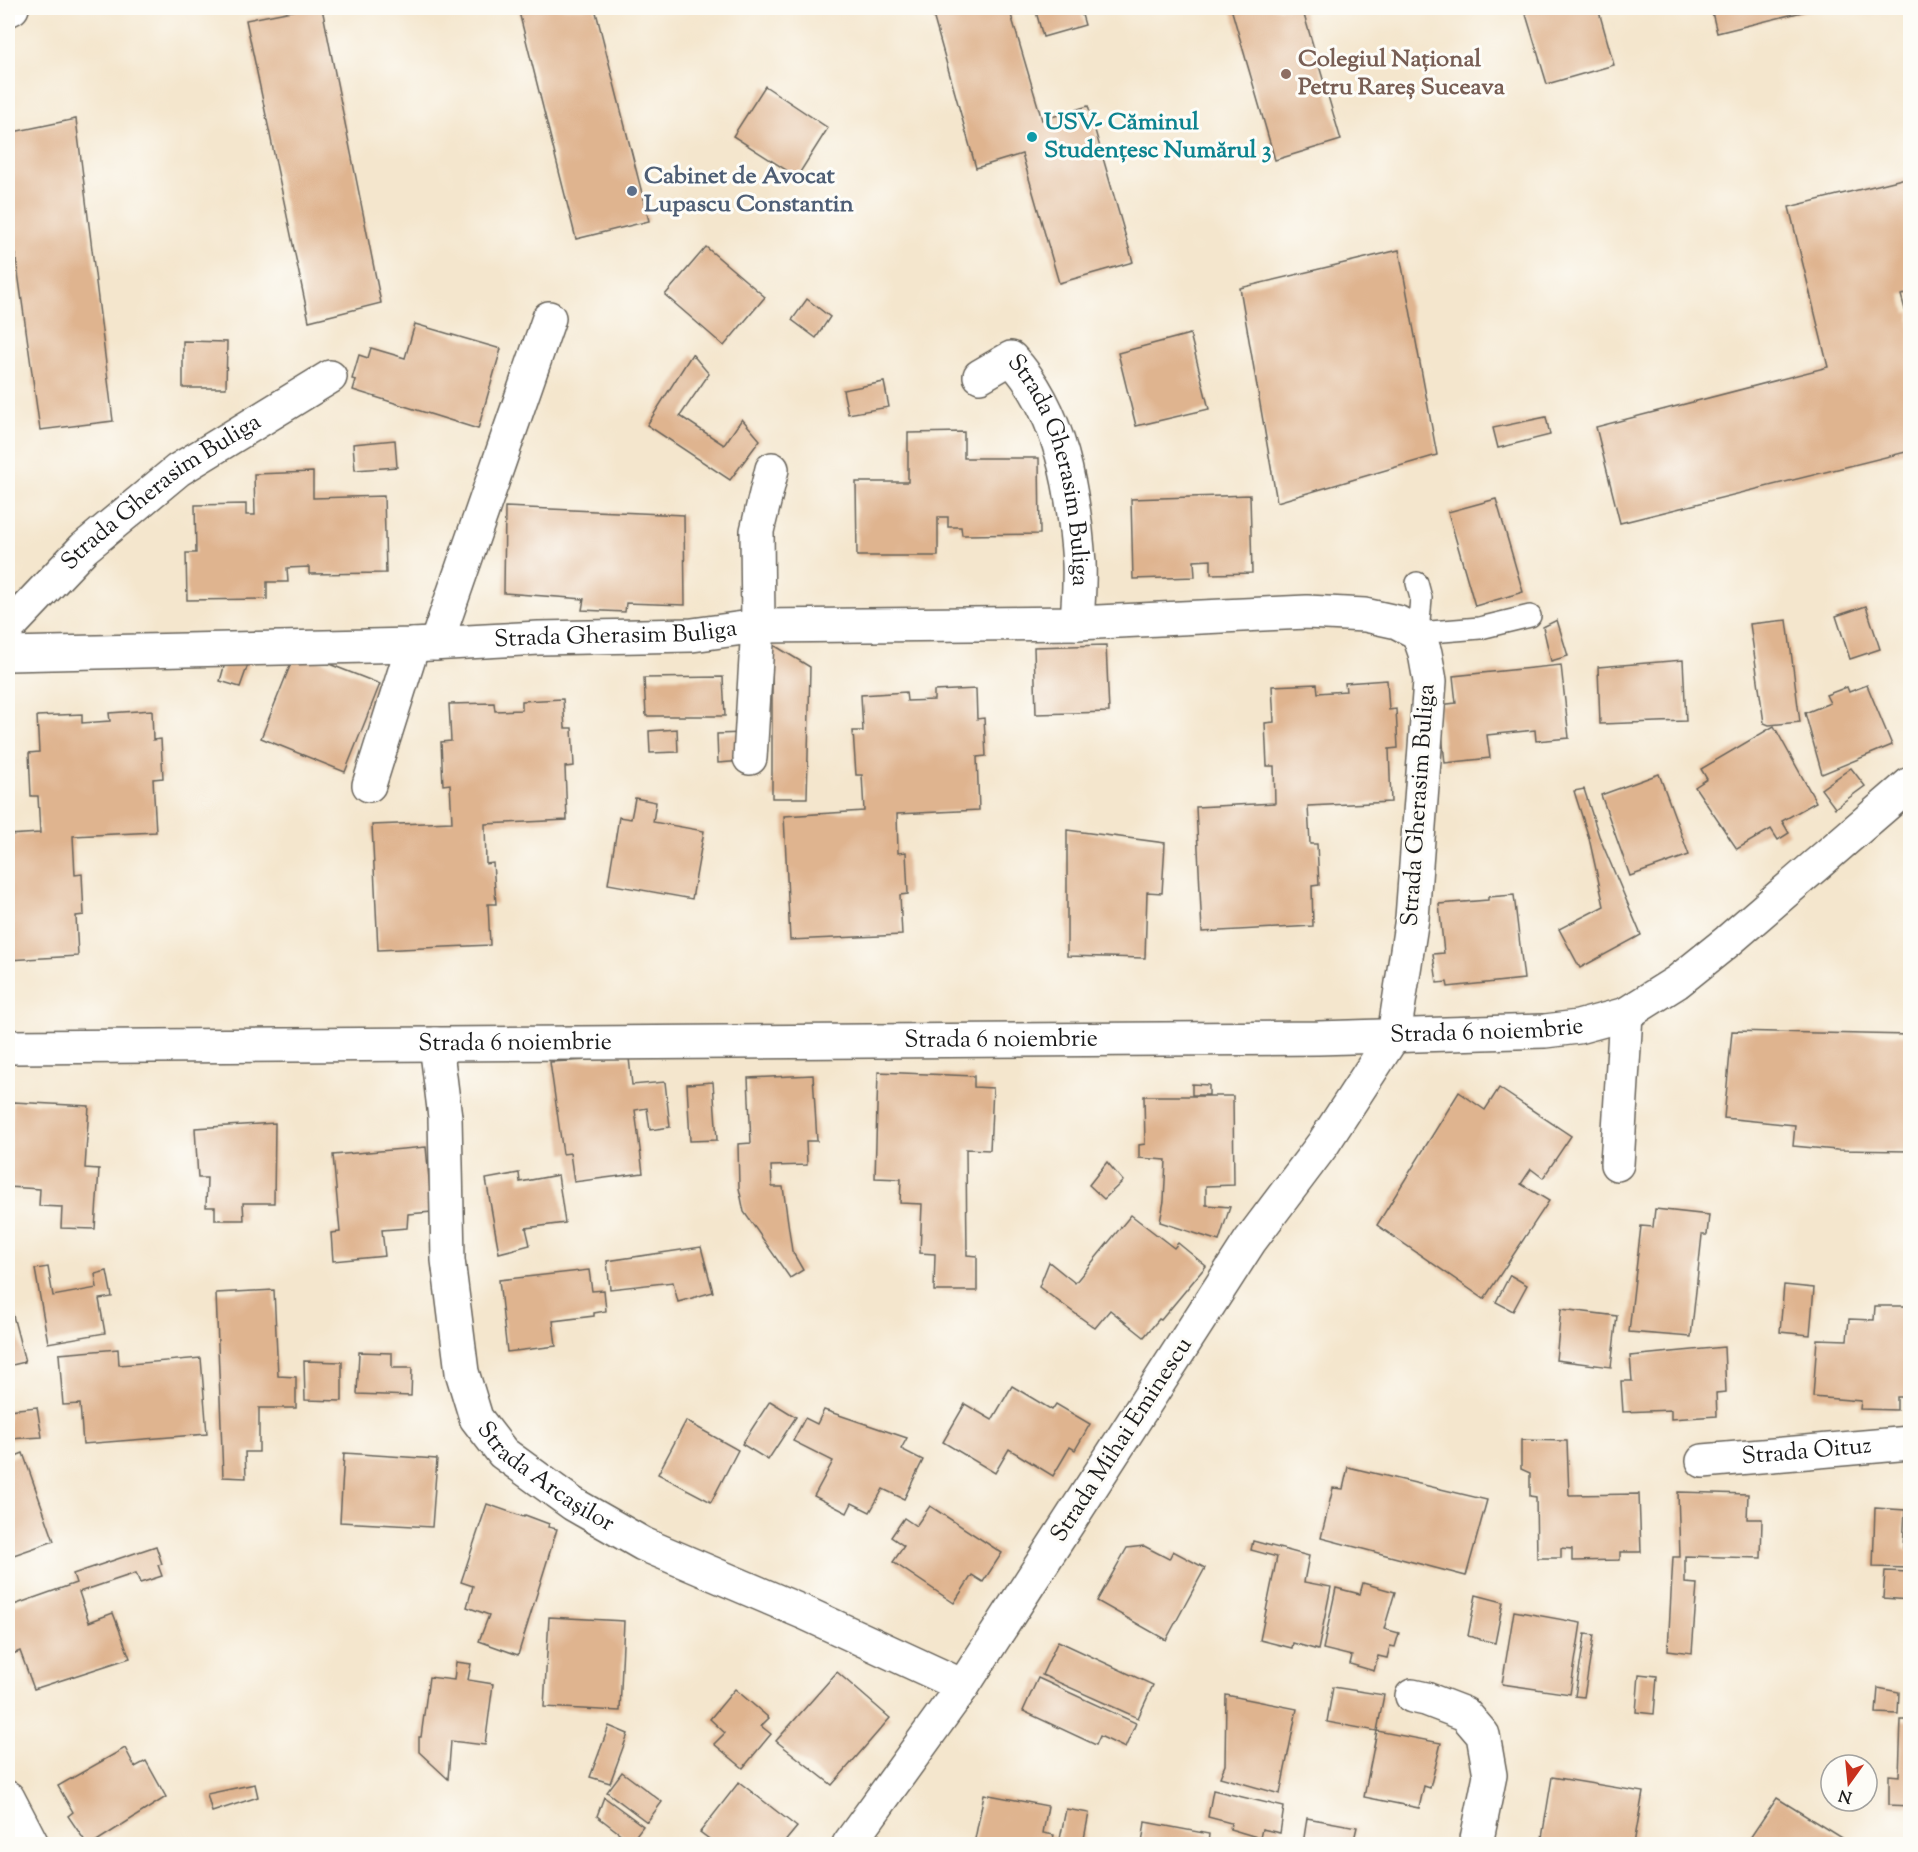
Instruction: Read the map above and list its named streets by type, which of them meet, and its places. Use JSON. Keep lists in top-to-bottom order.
{
  "streets": {
    "street": [
      "Strada Gherasim Buliga",
      "Strada 6 noiembrie",
      "Strada Mihai Eminescu",
      "Strada Oituz",
      "Strada Arcașilor"
    ]
  },
  "crossings": [
    ["Strada Gherasim Buliga", "Strada 6 noiembrie"],
    ["Strada Gherasim Buliga", "Strada Mihai Eminescu"],
    ["Strada 6 noiembrie", "Strada Mihai Eminescu"],
    ["Strada 6 noiembrie", "Strada Arcașilor"],
    ["Strada Mihai Eminescu", "Strada Arcașilor"]
  ],
  "places": ["Colegiul Național Petru Rareș Suceava", "USV- Căminul Studențesc Numărul 3", "Cabinet de Avocat Lupascu Constantin"],
  "north": "bottom"
}
